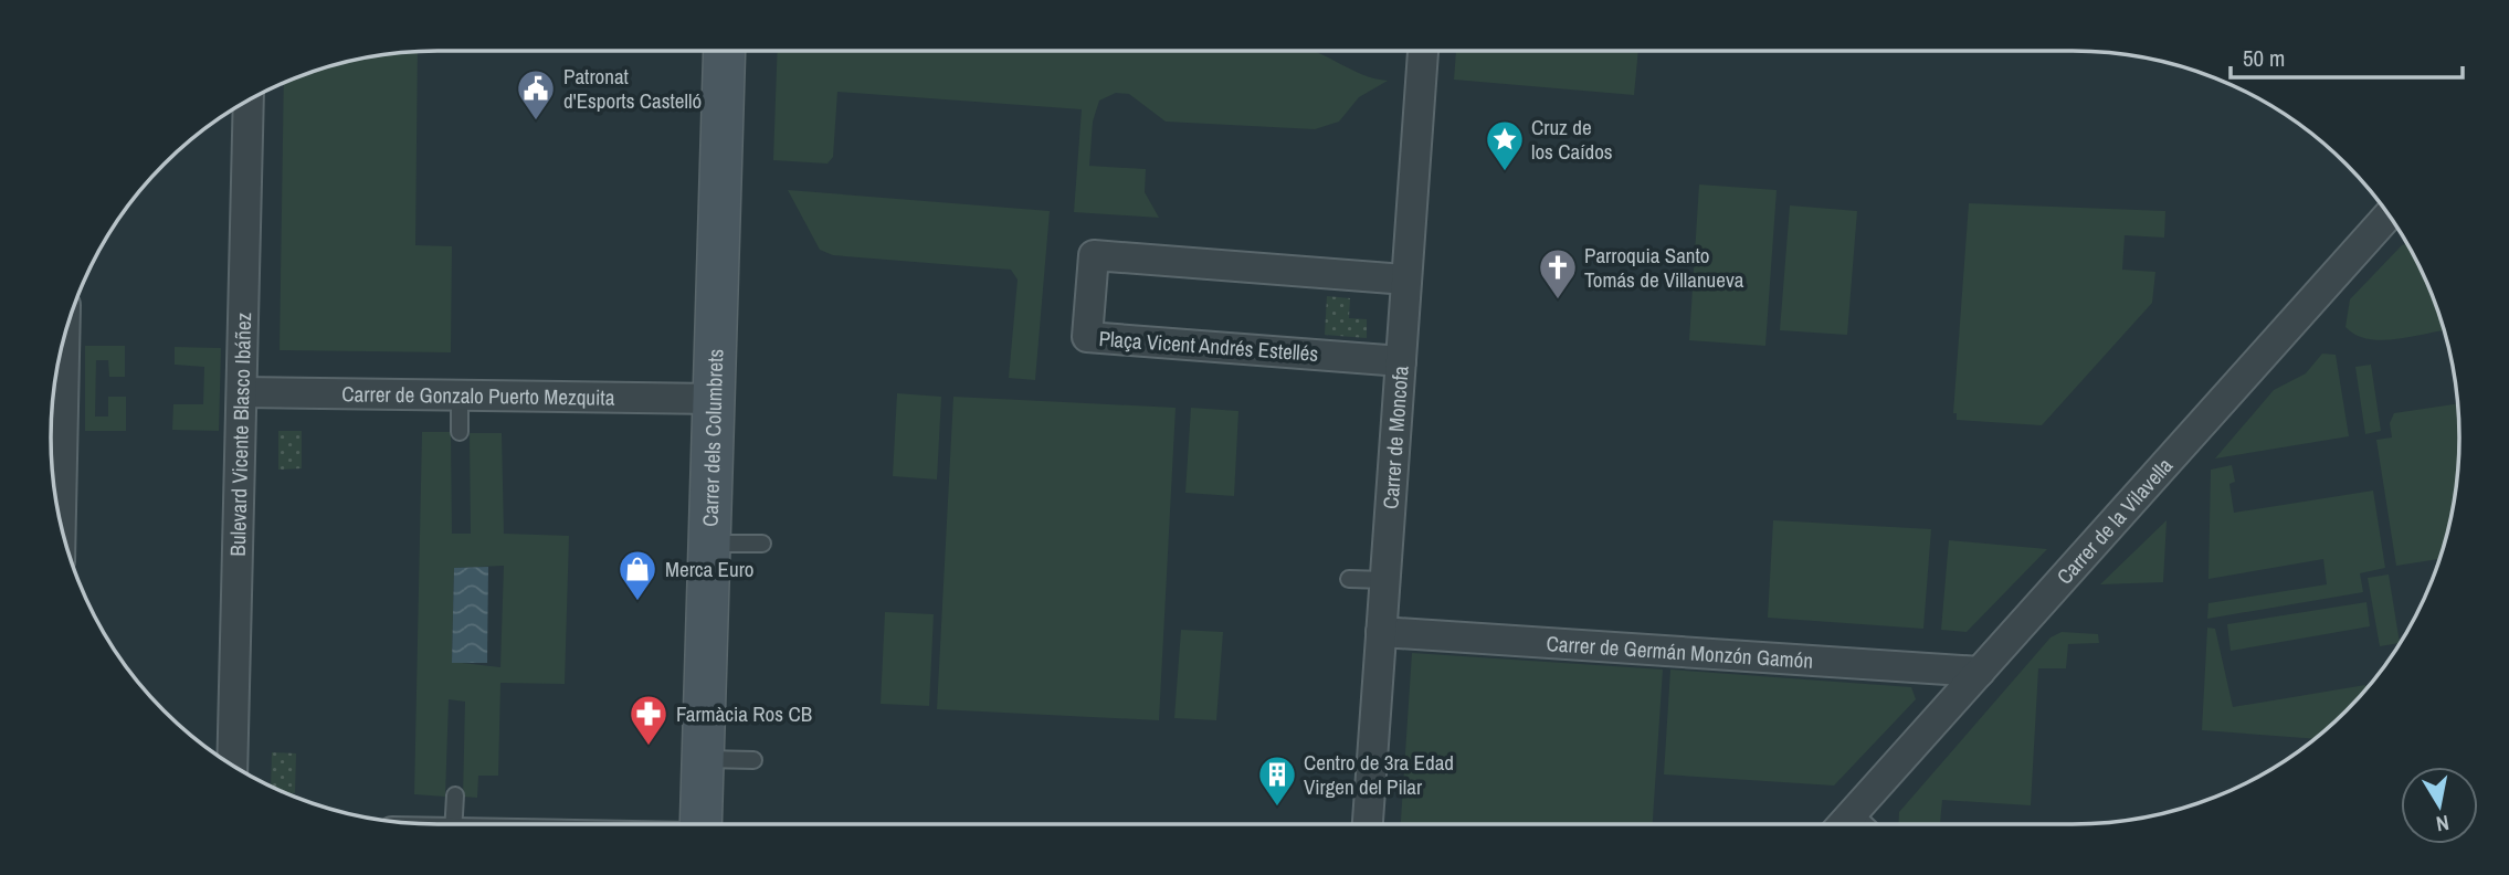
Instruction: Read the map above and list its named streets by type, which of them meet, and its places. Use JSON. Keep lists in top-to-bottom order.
{
  "streets": {
    "street": [
      "Plaça Vicent Andrés Estellés",
      "Carrer de Gonzalo Puerto Mezquita",
      "Bulevard Vicente Blasco Ibáñez",
      "Carrer de Moncofa",
      "Carrer dels Columbrets",
      "Carrer de la Vilavella",
      "Carrer de Germán Monzón Gamón"
    ]
  },
  "crossings": [
    ["Plaça Vicent Andrés Estellés", "Carrer de Moncofa"],
    ["Carrer de Gonzalo Puerto Mezquita", "Bulevard Vicente Blasco Ibáñez"],
    ["Carrer de Gonzalo Puerto Mezquita", "Carrer dels Columbrets"],
    ["Carrer de Moncofa", "Carrer de Germán Monzón Gamón"],
    ["Carrer de la Vilavella", "Carrer de Germán Monzón Gamón"]
  ],
  "places": {
    "public building": ["Patronat d'Esports Castelló"],
    "place": ["Cruz de los Caídos"],
    "church": ["Parroquia Santo Tomás de Villanueva"],
    "shop": ["Merca Euro"],
    "pharmacy": ["Farmàcia Ros CB"],
    "building": ["Centro de 3ra Edad Virgen del Pilar"]
  },
  "scale_bar": "50 m",
  "north": "bottom"
}
